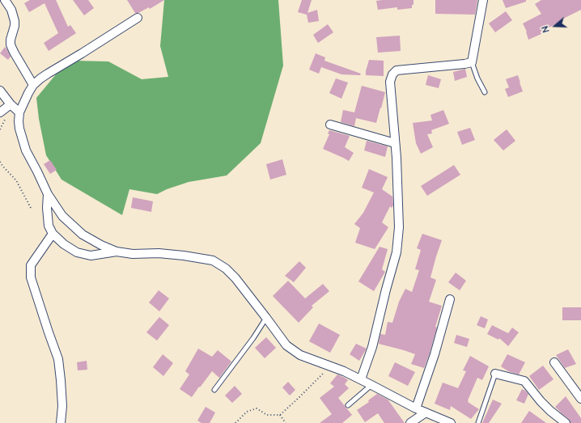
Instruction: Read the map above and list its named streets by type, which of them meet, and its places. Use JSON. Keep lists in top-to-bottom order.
{
  "north": "left"
}
